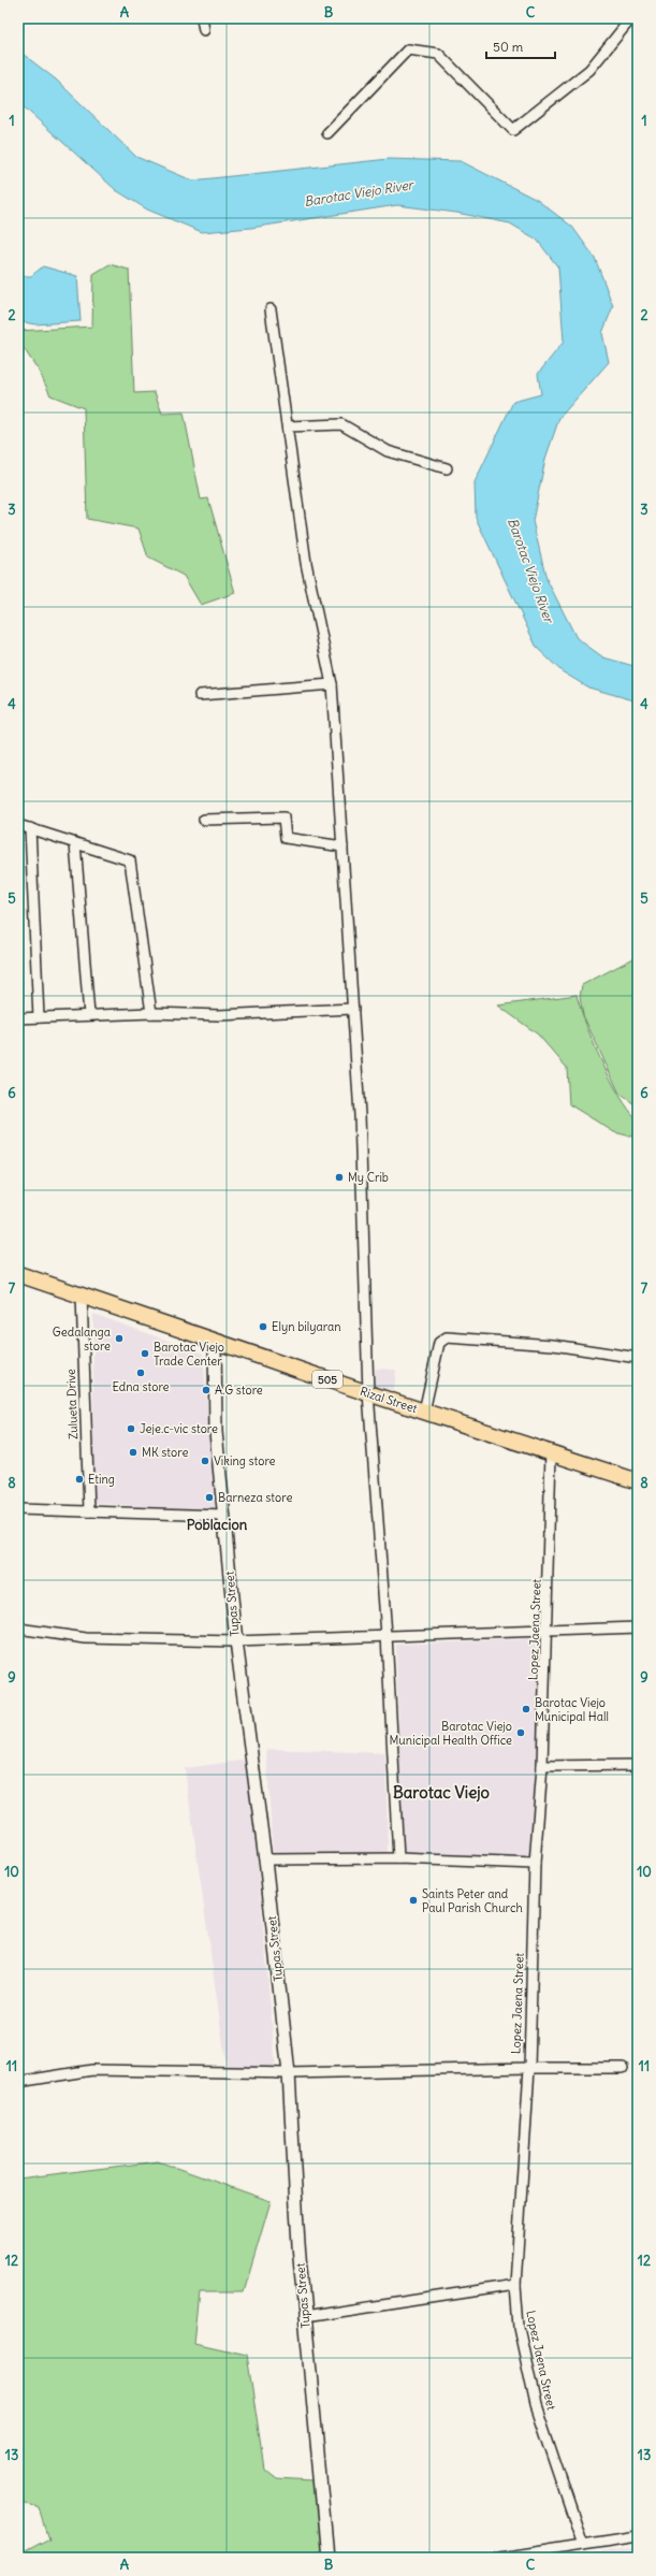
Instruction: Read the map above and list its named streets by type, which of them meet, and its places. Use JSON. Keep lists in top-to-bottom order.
{
  "streets": {
    "main road": ["505", "Rizal Street"],
    "street": ["Zulueta Drive", "Tupas Street", "Lopez Jaena Street"]
  },
  "crossings": [
    ["Rizal Street", "Zulueta Drive"],
    ["Rizal Street", "Tupas Street"],
    ["Rizal Street", "Lopez Jaena Street"]
  ],
  "districts": ["Poblacion", "Barotac Viejo"],
  "water": ["Barotac Viejo River"],
  "places": [
    "My Crib",
    "Elyn bilyaran",
    "Gedalanga store",
    "Barotac Viejo Trade Center",
    "Edna store",
    "A.G store",
    "Jeje.c-vic store",
    "MK store",
    "Viking store",
    "Eting",
    "Barneza store",
    "Barotac Viejo Municipal Hall",
    "Barotac Viejo Municipal Health Office",
    "Saints Peter and Paul Parish Church"
  ],
  "scale_bar": "50 m",
  "grid": {
    "columns": ["A", "B", "C"],
    "rows": [
      "1",
      "2",
      "3",
      "4",
      "5",
      "6",
      "7",
      "8",
      "9",
      "10",
      "11",
      "12",
      "13"
    ]
  }
}
